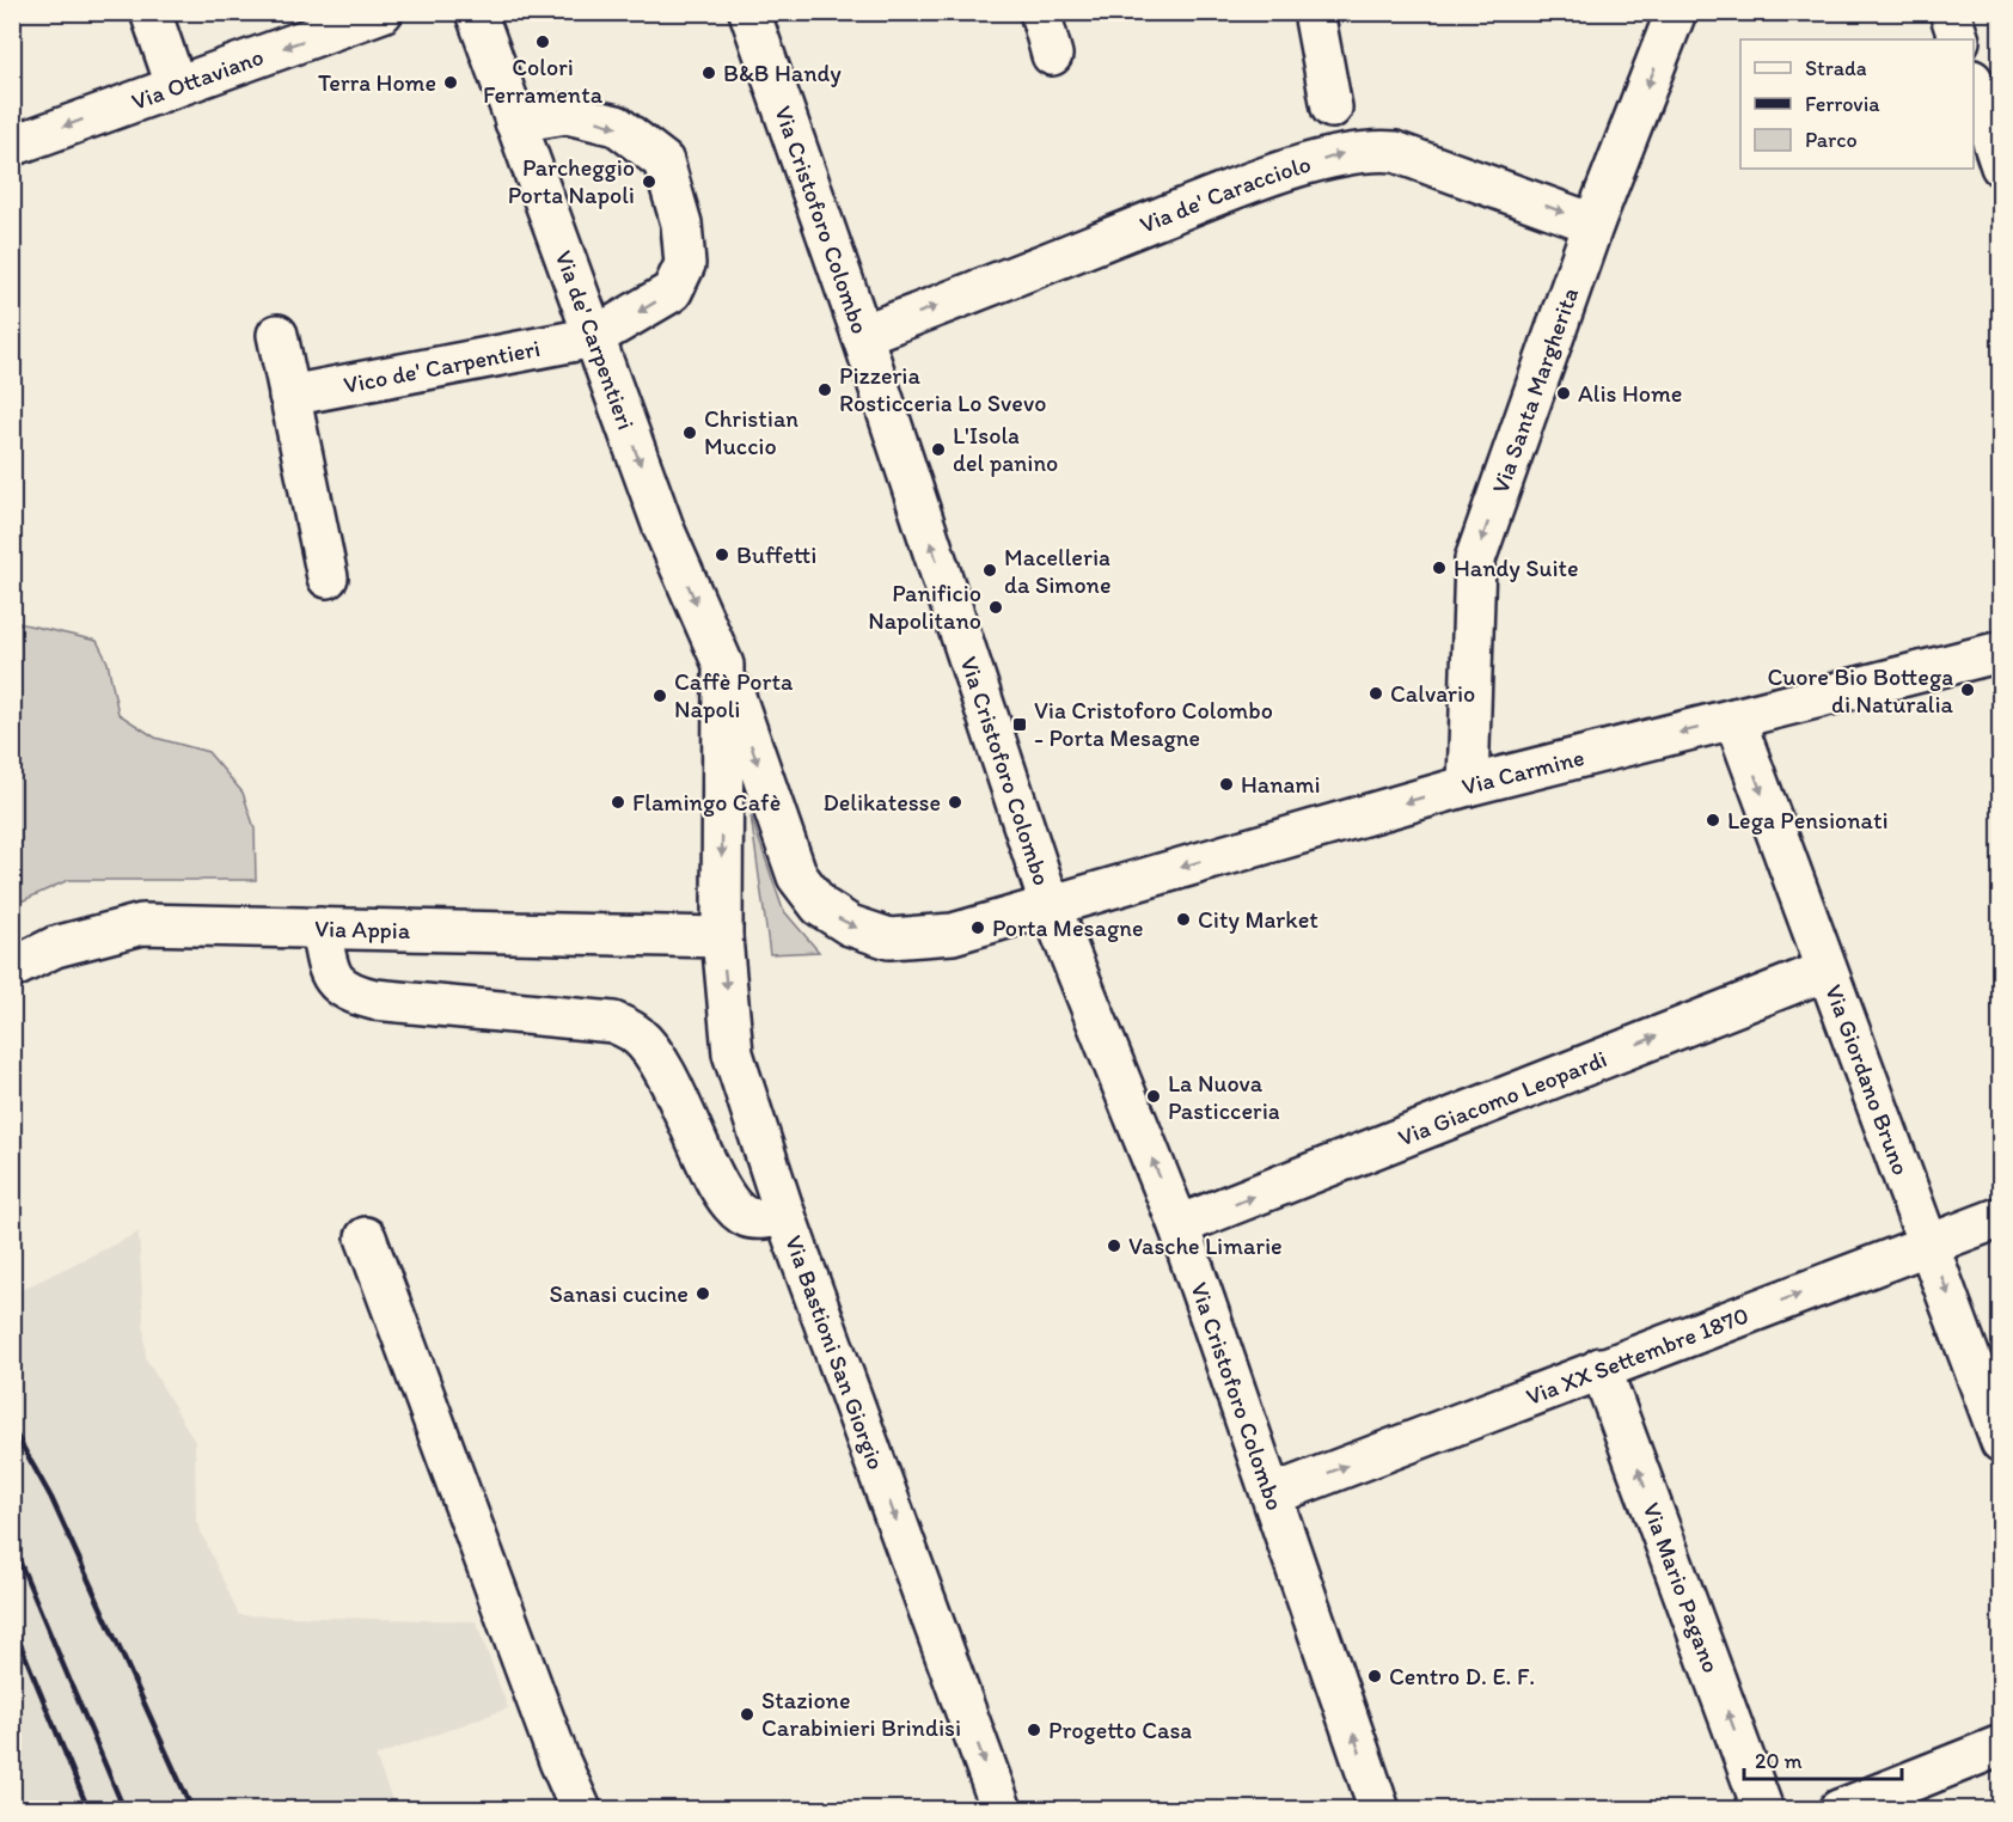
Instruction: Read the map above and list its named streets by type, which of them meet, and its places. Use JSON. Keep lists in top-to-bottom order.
{
  "streets": {
    "street": [
      "Via Ottaviano",
      "Via de' Caracciolo",
      "Via Cristoforo Colombo",
      "Via de' Carpentieri",
      "Vico de' Carpentieri",
      "Via Santa Margherita",
      "Via Carmine",
      "Via Appia",
      "Via Giordano Bruno",
      "Via Giacomo Leopardi",
      "Via Bastioni San Giorgio",
      "Via XX Settembre 1870",
      "Via Mario Pagano"
    ]
  },
  "crossings": [
    ["Via de' Caracciolo", "Via Cristoforo Colombo"],
    ["Via de' Caracciolo", "Via Santa Margherita"],
    ["Via Cristoforo Colombo", "Via de' Carpentieri"],
    ["Via Cristoforo Colombo", "Via Carmine"],
    ["Via Cristoforo Colombo", "Via Giacomo Leopardi"],
    ["Via Cristoforo Colombo", "Via XX Settembre 1870"],
    ["Via de' Carpentieri", "Vico de' Carpentieri"],
    ["Via de' Carpentieri", "Via Carmine"],
    ["Via de' Carpentieri", "Via Bastioni San Giorgio"],
    ["Via Santa Margherita", "Via Carmine"],
    ["Via Carmine", "Via Giordano Bruno"],
    ["Via Appia", "Via Bastioni San Giorgio"],
    ["Via Giordano Bruno", "Via Giacomo Leopardi"],
    ["Via Giordano Bruno", "Via XX Settembre 1870"],
    ["Via XX Settembre 1870", "Via Mario Pagano"]
  ],
  "one_way": [
    "Via Ottaviano",
    "Via de' Caracciolo",
    "Via Cristoforo Colombo",
    "Via de' Carpentieri",
    "Via Santa Margherita",
    "Via Carmine",
    "Via Giordano Bruno",
    "Via Giacomo Leopardi",
    "Via Bastioni San Giorgio",
    "Via XX Settembre 1870",
    "Via Mario Pagano"
  ],
  "places": {
    "other": [
      "Colori Ferramenta",
      "B&B Handy",
      "Terra Home",
      "Parcheggio Porta Napoli",
      "Pizzeria Rosticceria Lo Svevo",
      "Alis Home",
      "Christian Muccio",
      "L'Isola del panino",
      "Buffetti",
      "Handy Suite",
      "Macelleria da Simone",
      "Panificio Napolitano",
      "Cuore Bio Bottega di Naturalia",
      "Calvario",
      "Caffè Porta Napoli",
      "Hanami",
      "Flamingo Cafè",
      "Delikatesse",
      "Lega Pensionati",
      "City Market",
      "Porta Mesagne",
      "La Nuova Pasticceria",
      "Vasche Limarie",
      "Sanasi cucine",
      "Centro D. E. F.",
      "Stazione Carabinieri Brindisi",
      "Progetto Casa"
    ],
    "transit": ["Via Cristoforo Colombo - Porta Mesagne"]
  },
  "legend": ["Strada", "Ferrovia", "Parco"],
  "scale_bar": "20 m"
}
